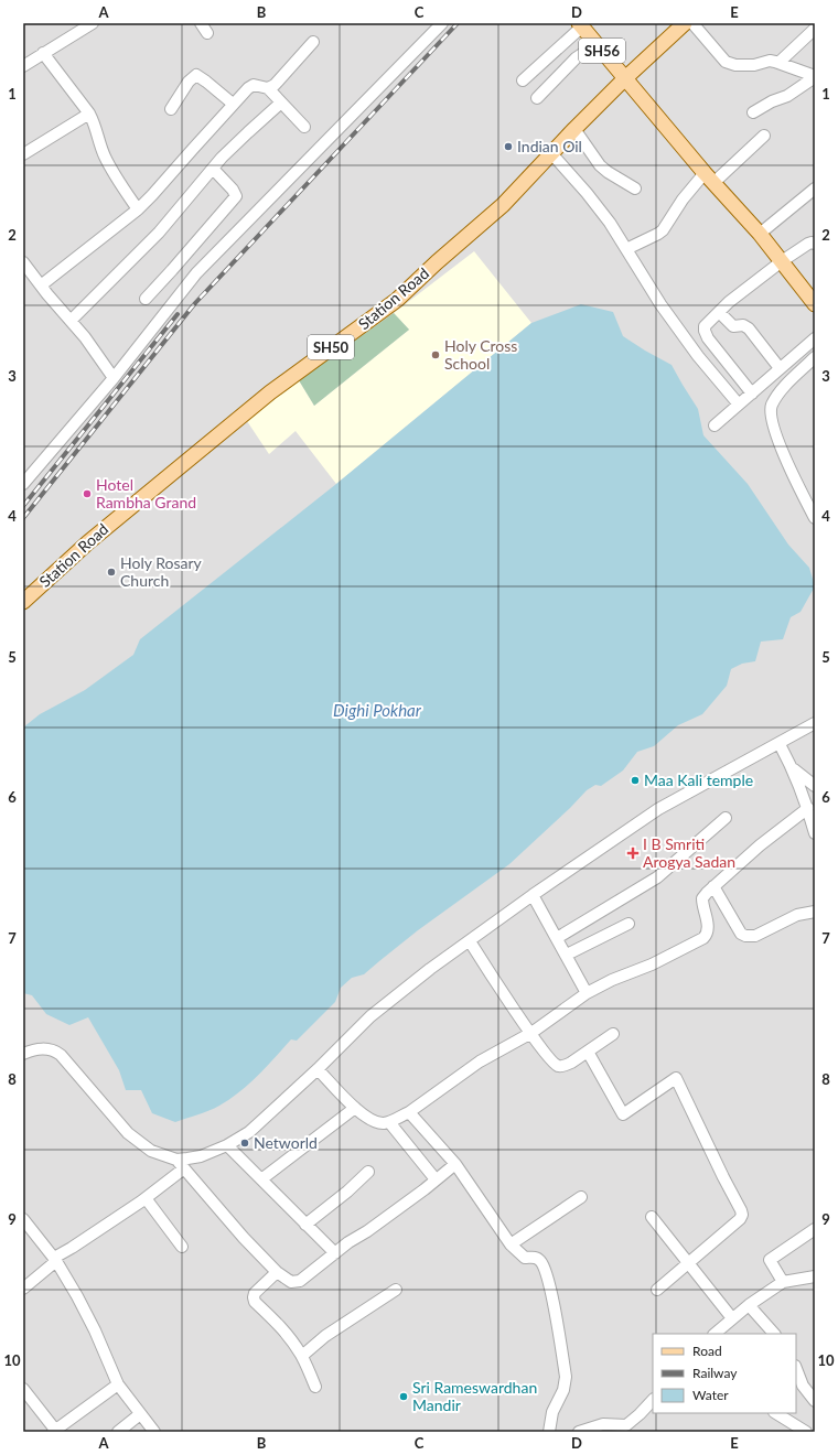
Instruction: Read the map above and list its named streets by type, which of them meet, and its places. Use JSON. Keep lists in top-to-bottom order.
{
  "streets": {
    "main road": ["SH56", "Station Road", "SH50"]
  },
  "crossings": [
    ["SH56", "Station Road"]
  ],
  "water": ["Dighi Pokhar"],
  "places": {
    "other": [
      "Indian Oil",
      "Holy Cross School",
      "Hotel Rambha Grand",
      "Holy Rosary Church",
      "Maa Kali temple",
      "Networld",
      "Sri Rameswardhan Mandir"
    ],
    "health": ["I B Smriti Arogya Sadan"]
  },
  "legend": ["Road", "Railway", "Water"],
  "grid": {
    "columns": [
      "A",
      "B",
      "C",
      "D",
      "E"
    ],
    "rows": [
      "1",
      "2",
      "3",
      "4",
      "5",
      "6",
      "7",
      "8",
      "9",
      "10"
    ]
  }
}
